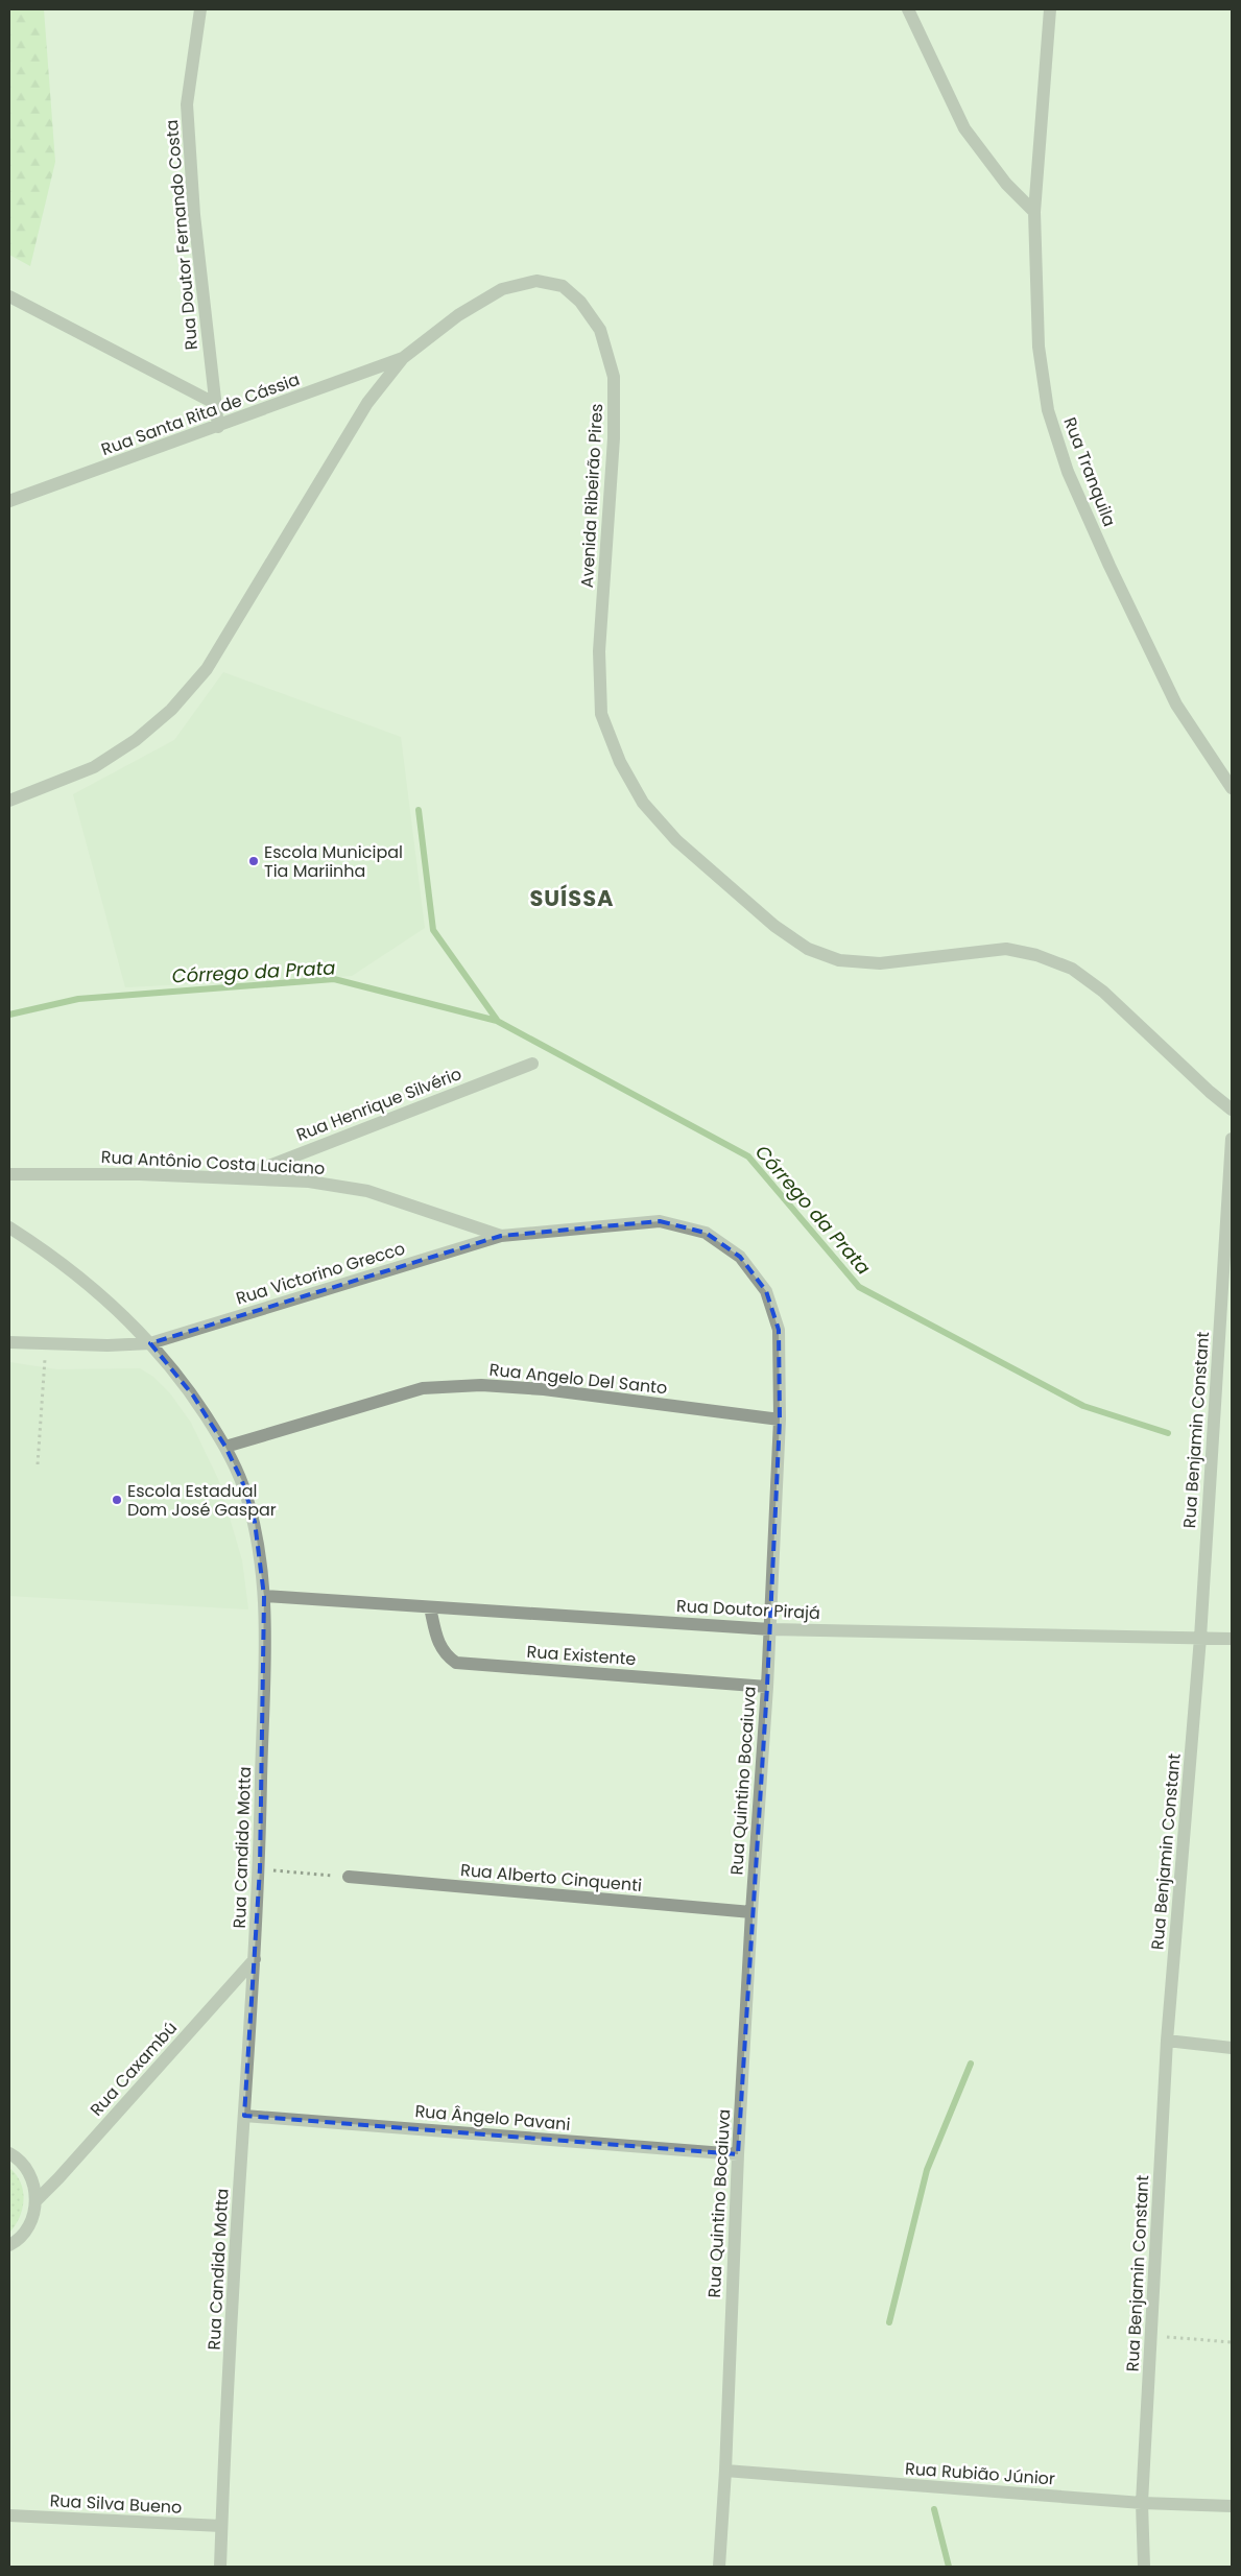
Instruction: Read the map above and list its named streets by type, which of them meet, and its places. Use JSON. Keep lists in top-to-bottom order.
{
  "streets": {
    "street": [
      "Rua Doutor Fernando Costa",
      "Rua Santa Rita de Cássia",
      "Rua Tranquila",
      "Avenida Ribeirão Pires",
      "Rua Henrique Silvério",
      "Rua Antônio Costa Luciano",
      "Rua Victorino Grecco",
      "Rua Angelo Del Santo",
      "Rua Benjamin Constant",
      "Rua Doutor Pirajá",
      "Rua Existente",
      "Rua Quintino Bocaiuva",
      "Rua Candido Motta",
      "Rua Alberto Cinquenti",
      "Rua Caxambú",
      "Rua Ângelo Pavani",
      "Rua Rubião Júnior",
      "Rua Silva Bueno"
    ]
  },
  "crossings": [
    ["Rua Doutor Fernando Costa", "Rua Santa Rita de Cássia"],
    ["Rua Santa Rita de Cássia", "Avenida Ribeirão Pires"],
    ["Rua Henrique Silvério", "Rua Antônio Costa Luciano"],
    ["Rua Antônio Costa Luciano", "Rua Victorino Grecco"],
    ["Rua Antônio Costa Luciano", "Rua Quintino Bocaiuva"],
    ["Rua Victorino Grecco", "Rua Quintino Bocaiuva"],
    ["Rua Victorino Grecco", "Rua Candido Motta"],
    ["Rua Angelo Del Santo", "Rua Quintino Bocaiuva"],
    ["Rua Angelo Del Santo", "Rua Candido Motta"],
    ["Rua Benjamin Constant", "Rua Doutor Pirajá"],
    ["Rua Benjamin Constant", "Rua Rubião Júnior"],
    ["Rua Doutor Pirajá", "Rua Existente"],
    ["Rua Doutor Pirajá", "Rua Quintino Bocaiuva"],
    ["Rua Doutor Pirajá", "Rua Candido Motta"],
    ["Rua Existente", "Rua Quintino Bocaiuva"],
    ["Rua Quintino Bocaiuva", "Rua Alberto Cinquenti"],
    ["Rua Quintino Bocaiuva", "Rua Ângelo Pavani"],
    ["Rua Quintino Bocaiuva", "Rua Rubião Júnior"],
    ["Rua Candido Motta", "Rua Caxambú"],
    ["Rua Candido Motta", "Rua Ângelo Pavani"],
    ["Rua Candido Motta", "Rua Silva Bueno"]
  ],
  "districts": ["SUÍSSA"],
  "water": ["Córrego da Prata"],
  "places": ["Escola Municipal Tia Mariinha", "Escola Estadual Dom José Gaspar"]
}
